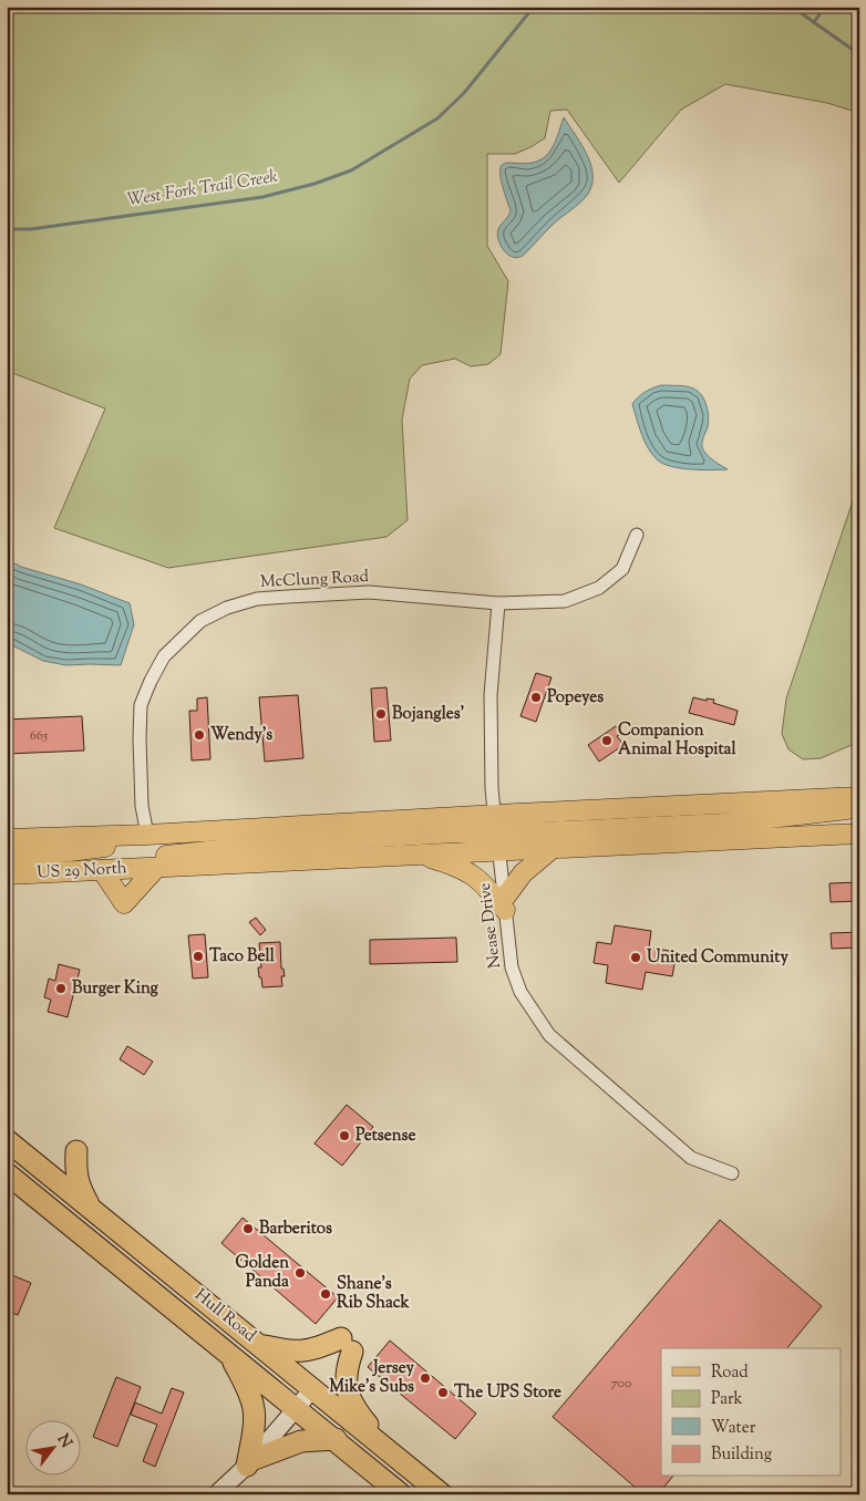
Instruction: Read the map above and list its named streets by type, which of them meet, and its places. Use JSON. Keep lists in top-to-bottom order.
{
  "streets": {
    "highway": ["Hull Road"],
    "main road": ["US 29 North"],
    "street": ["McClung Road", "Nease Drive"]
  },
  "crossings": [
    ["McClung Road", "Nease Drive"],
    ["US 29 North", "Nease Drive"]
  ],
  "water": ["West Fork Trail Creek"],
  "places": [
    "Popeyes",
    "Bojangles'",
    "Wendy's",
    "Companion Animal Hospital",
    "Taco Bell",
    "United Community",
    "Burger King",
    "Petsense",
    "Barberitos",
    "Golden Panda",
    "Shane’s Rib Shack",
    "Jersey Mike's Subs",
    "The UPS Store"
  ],
  "house_numbers": ["665", "700"],
  "legend": [
    "Road",
    "Park",
    "Water",
    "Building"
  ],
  "north": "top right"
}
